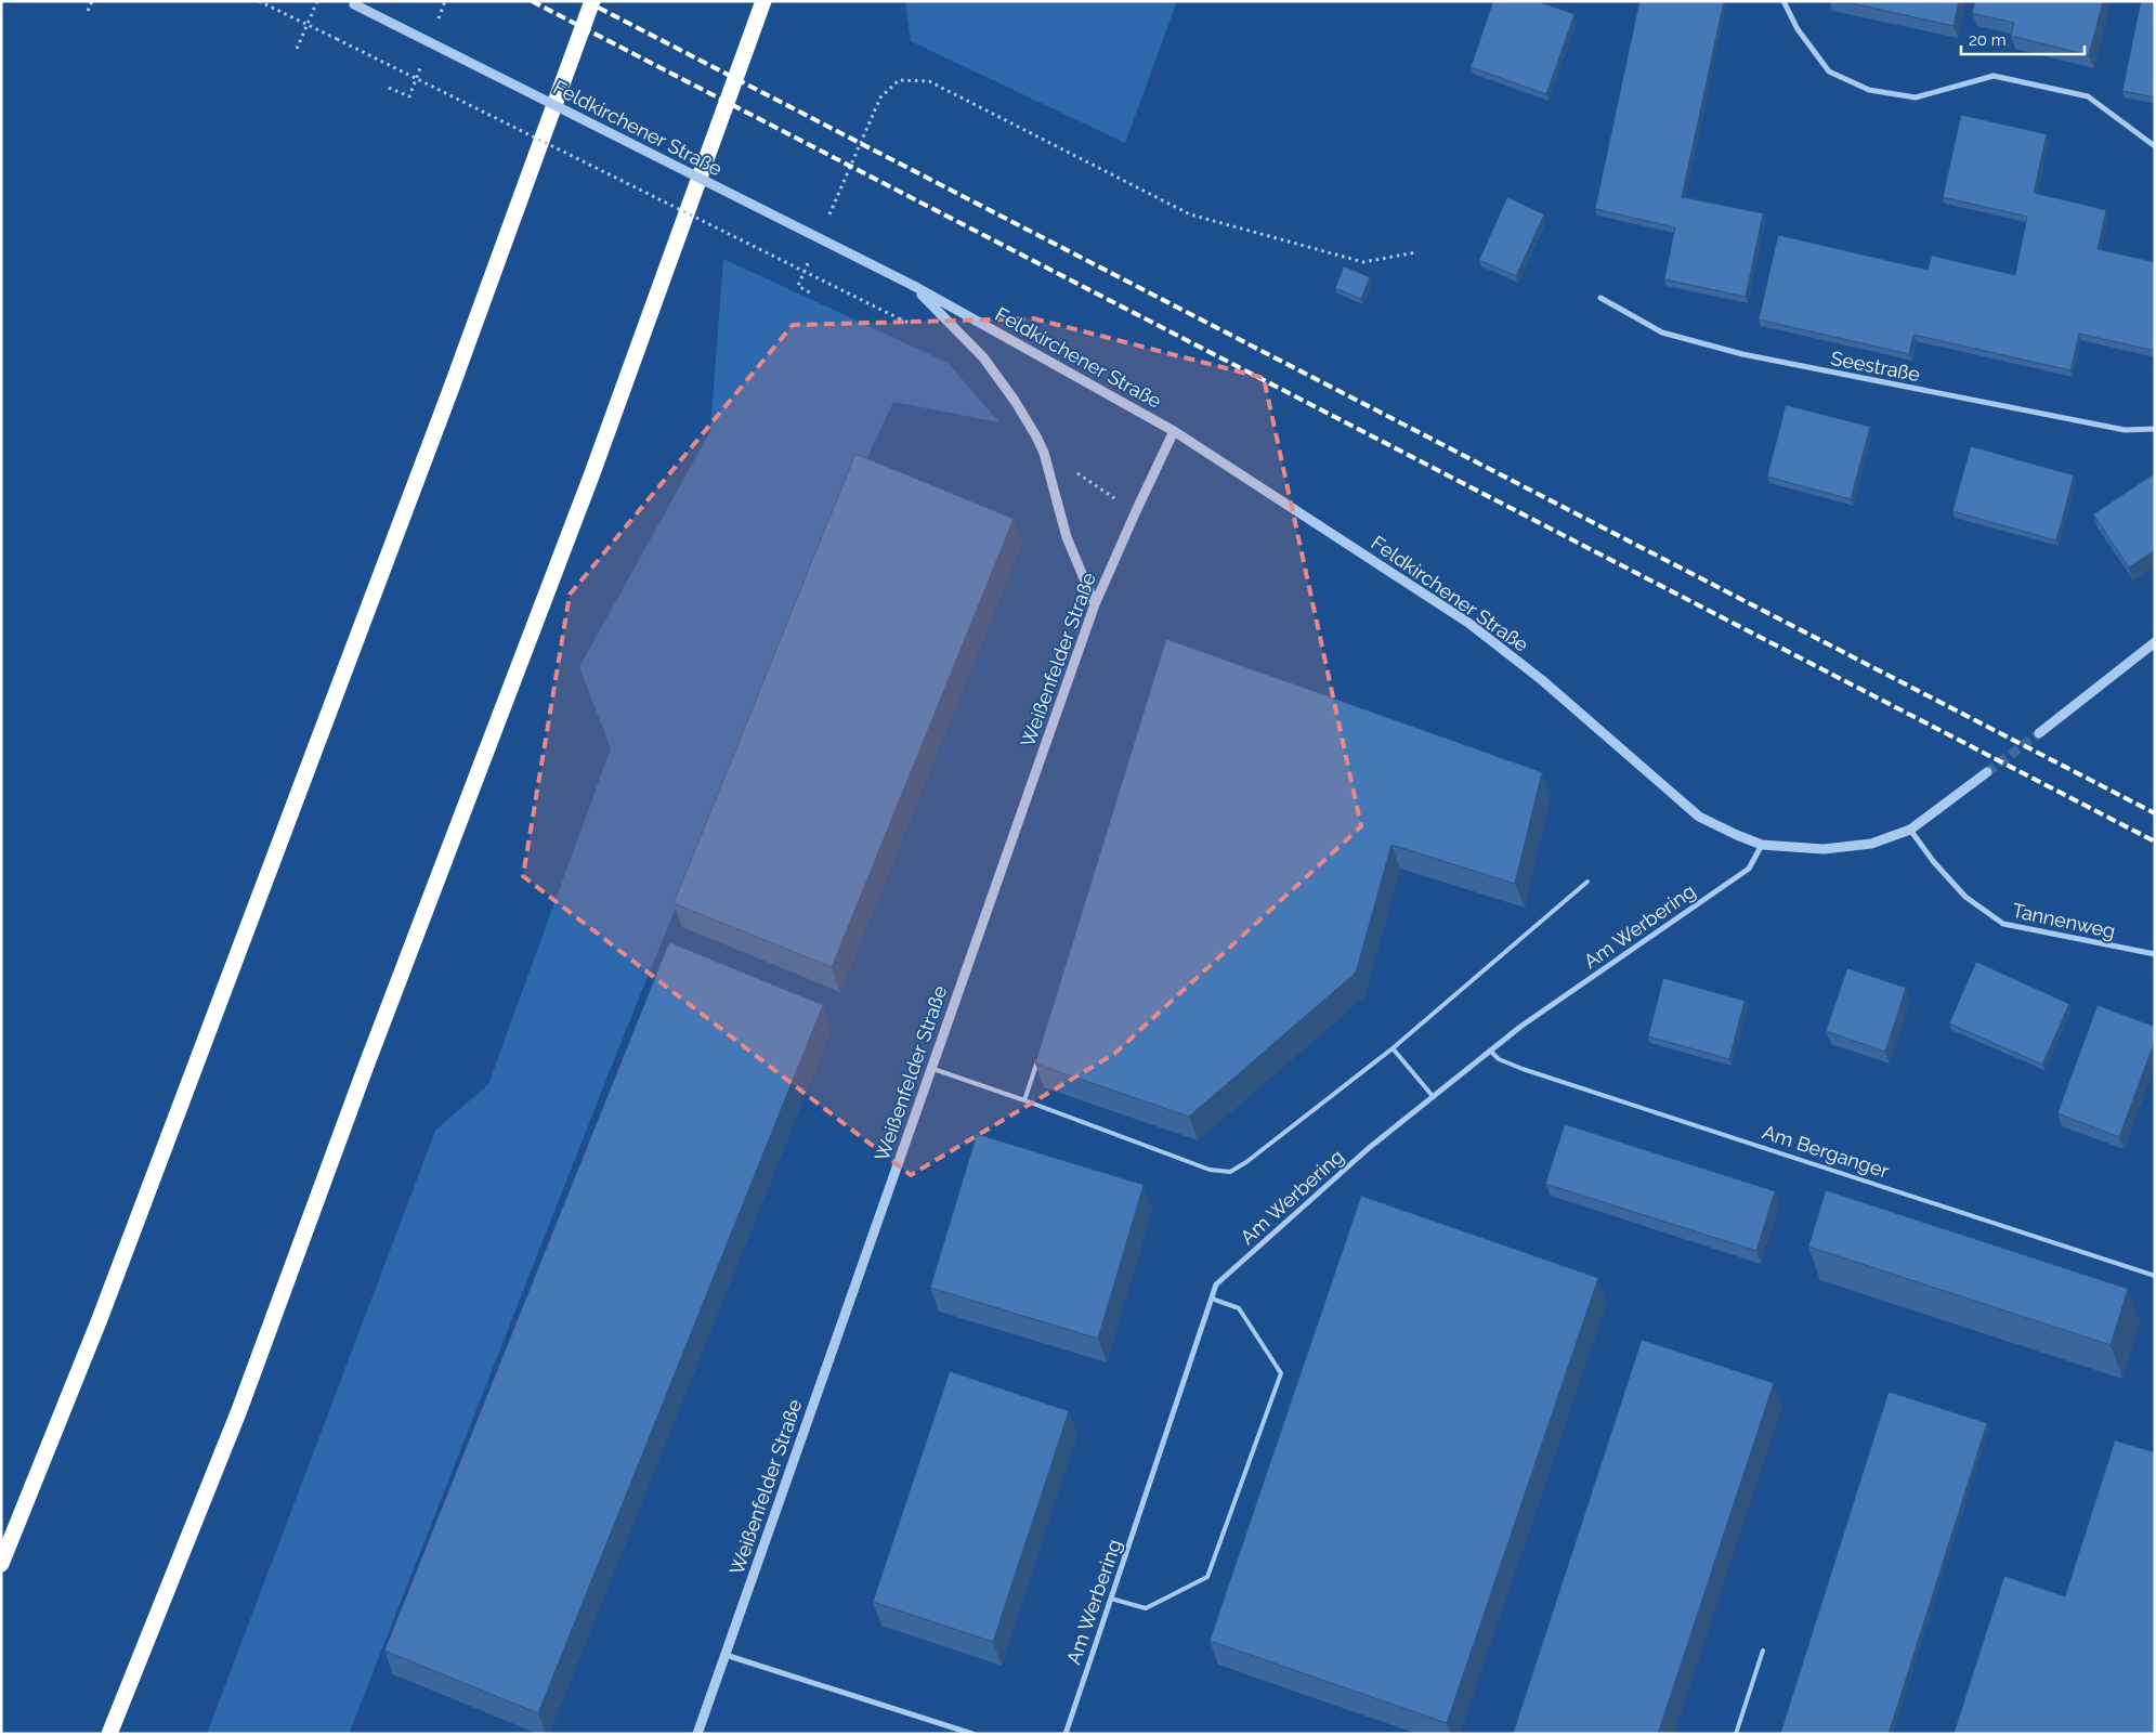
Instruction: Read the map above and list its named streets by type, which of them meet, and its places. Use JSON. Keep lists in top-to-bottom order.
{
  "streets": {
    "street": [
      "Feldkirchener Straße",
      "Seestraße",
      "Weißenfelder Straße",
      "Tannenweg",
      "Am Werbering"
    ],
    "lane": ["Am Berganger"]
  },
  "crossings": [
    ["Feldkirchener Straße", "Weißenfelder Straße"],
    ["Feldkirchener Straße", "Tannenweg"],
    ["Feldkirchener Straße", "Am Werbering"],
    ["Am Werbering", "Am Berganger"]
  ],
  "scale_bar": "20 m"
}
